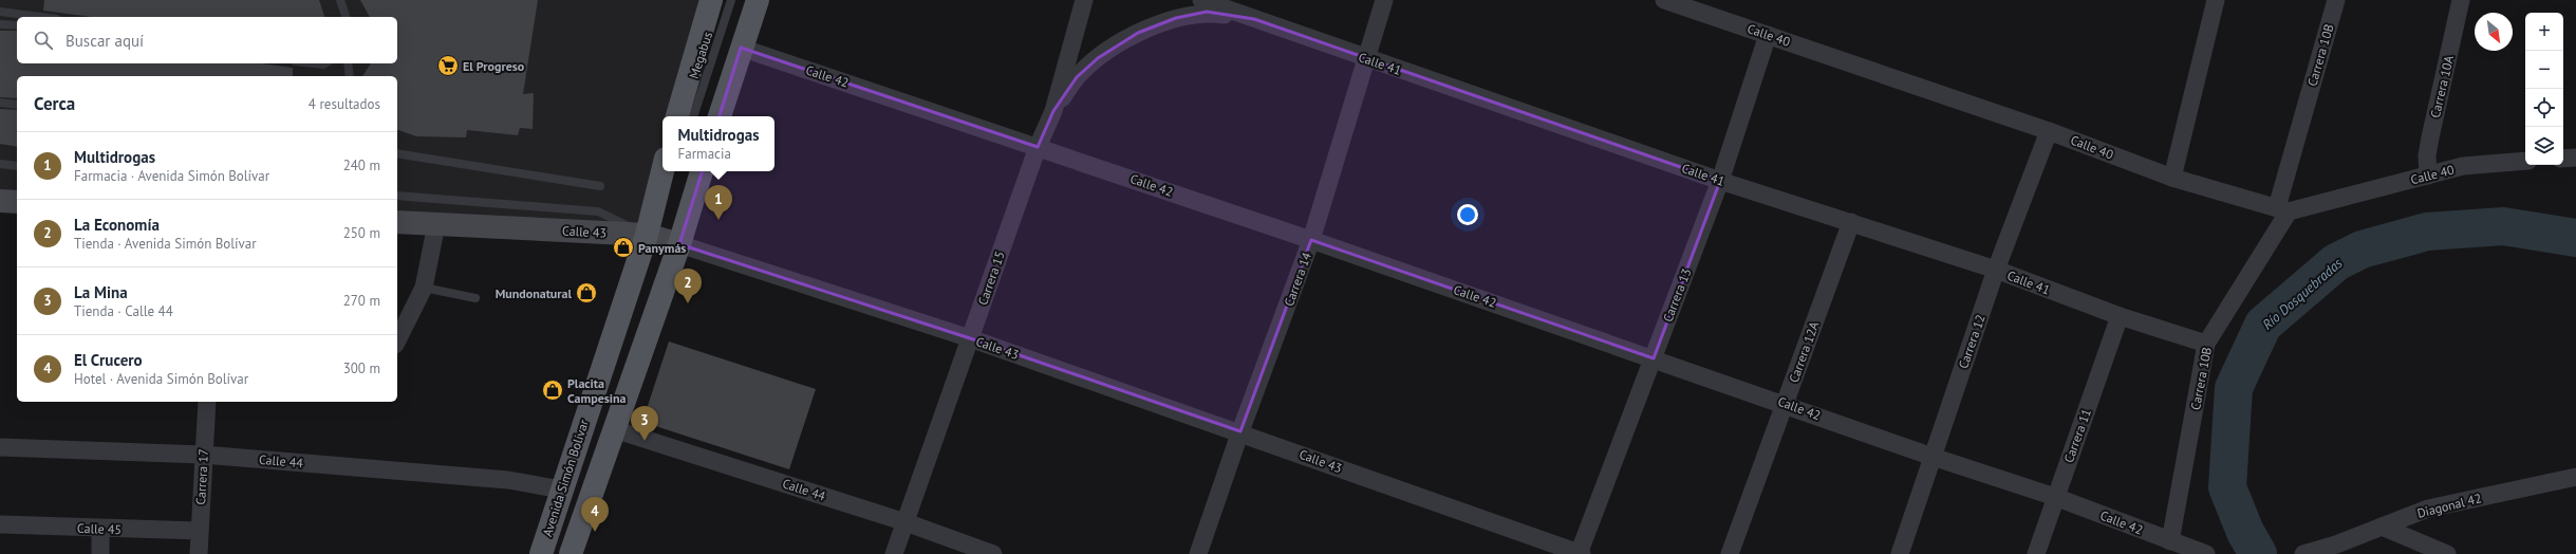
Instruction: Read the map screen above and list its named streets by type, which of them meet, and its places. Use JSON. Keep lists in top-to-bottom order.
{
  "streets": {
    "main road": ["Avenida Simón Bolívar"],
    "street": [
      "Calle 40",
      "Carrera 10B",
      "Calle 41",
      "Calle 42",
      "Carrera 10A",
      "Calle 43",
      "Carrera 15",
      "Carrera 14",
      "Carrera 13",
      "Carrera 12",
      "Carrera 12A",
      "Carrera 11",
      "Calle 44",
      "Carrera 17",
      "Diagonal 42",
      "Calle 45"
    ],
    "lane": ["Megabus"]
  },
  "crossings": [
    ["Calle 40", "Carrera 10B"],
    ["Calle 40", "Carrera 10A"],
    ["Calle 40", "Carrera 13"],
    ["Calle 40", "Carrera 12"],
    ["Carrera 10B", "Calle 41"],
    ["Carrera 10B", "Calle 42"],
    ["Calle 41", "Carrera 14"],
    ["Calle 41", "Carrera 13"],
    ["Calle 41", "Carrera 12"],
    ["Calle 41", "Carrera 12A"],
    ["Calle 41", "Carrera 11"],
    ["Calle 42", "Carrera 15"],
    ["Calle 42", "Carrera 14"],
    ["Calle 42", "Carrera 13"],
    ["Calle 42", "Carrera 12"],
    ["Calle 42", "Carrera 12A"],
    ["Calle 42", "Carrera 11"],
    ["Calle 43", "Carrera 15"],
    ["Calle 43", "Carrera 14"],
    ["Calle 43", "Carrera 13"],
    ["Calle 43", "Avenida Simón Bolívar"],
    ["Carrera 15", "Calle 44"],
    ["Calle 44", "Carrera 17"],
    ["Calle 44", "Avenida Simón Bolívar"],
    ["Carrera 17", "Calle 45"]
  ],
  "water": ["Río Dosquebradas"],
  "places": {
    "supermarket": ["El Progreso"],
    "shop": ["Panymás", "Mundonatural", "Placita Campesina"]
  },
  "north": "bottom right",
  "page": {
    "map_buttons": ["+", "−"],
    "search": "Buscar aquí",
    "heading": ["Cerca", "4 resultados"],
    "popup": ["Multidrogas", "Farmacia"],
    "list": [
      {
        "mark": "1",
        "name": "Multidrogas",
        "note": "Farmacia · Avenida Simón Bolívar",
        "value": "240 m"
      },
      {
        "mark": "2",
        "name": "La Economía",
        "note": "Tienda · Avenida Simón Bolívar",
        "value": "250 m"
      },
      {
        "mark": "3",
        "name": "La Mina",
        "note": "Tienda · Calle 44",
        "value": "270 m"
      },
      {
        "mark": "4",
        "name": "El Crucero",
        "note": "Hotel · Avenida Simón Bolívar",
        "value": "300 m"
      }
    ],
    "pins": [
      "1",
      "2",
      "3",
      "4"
    ]
  }
}
